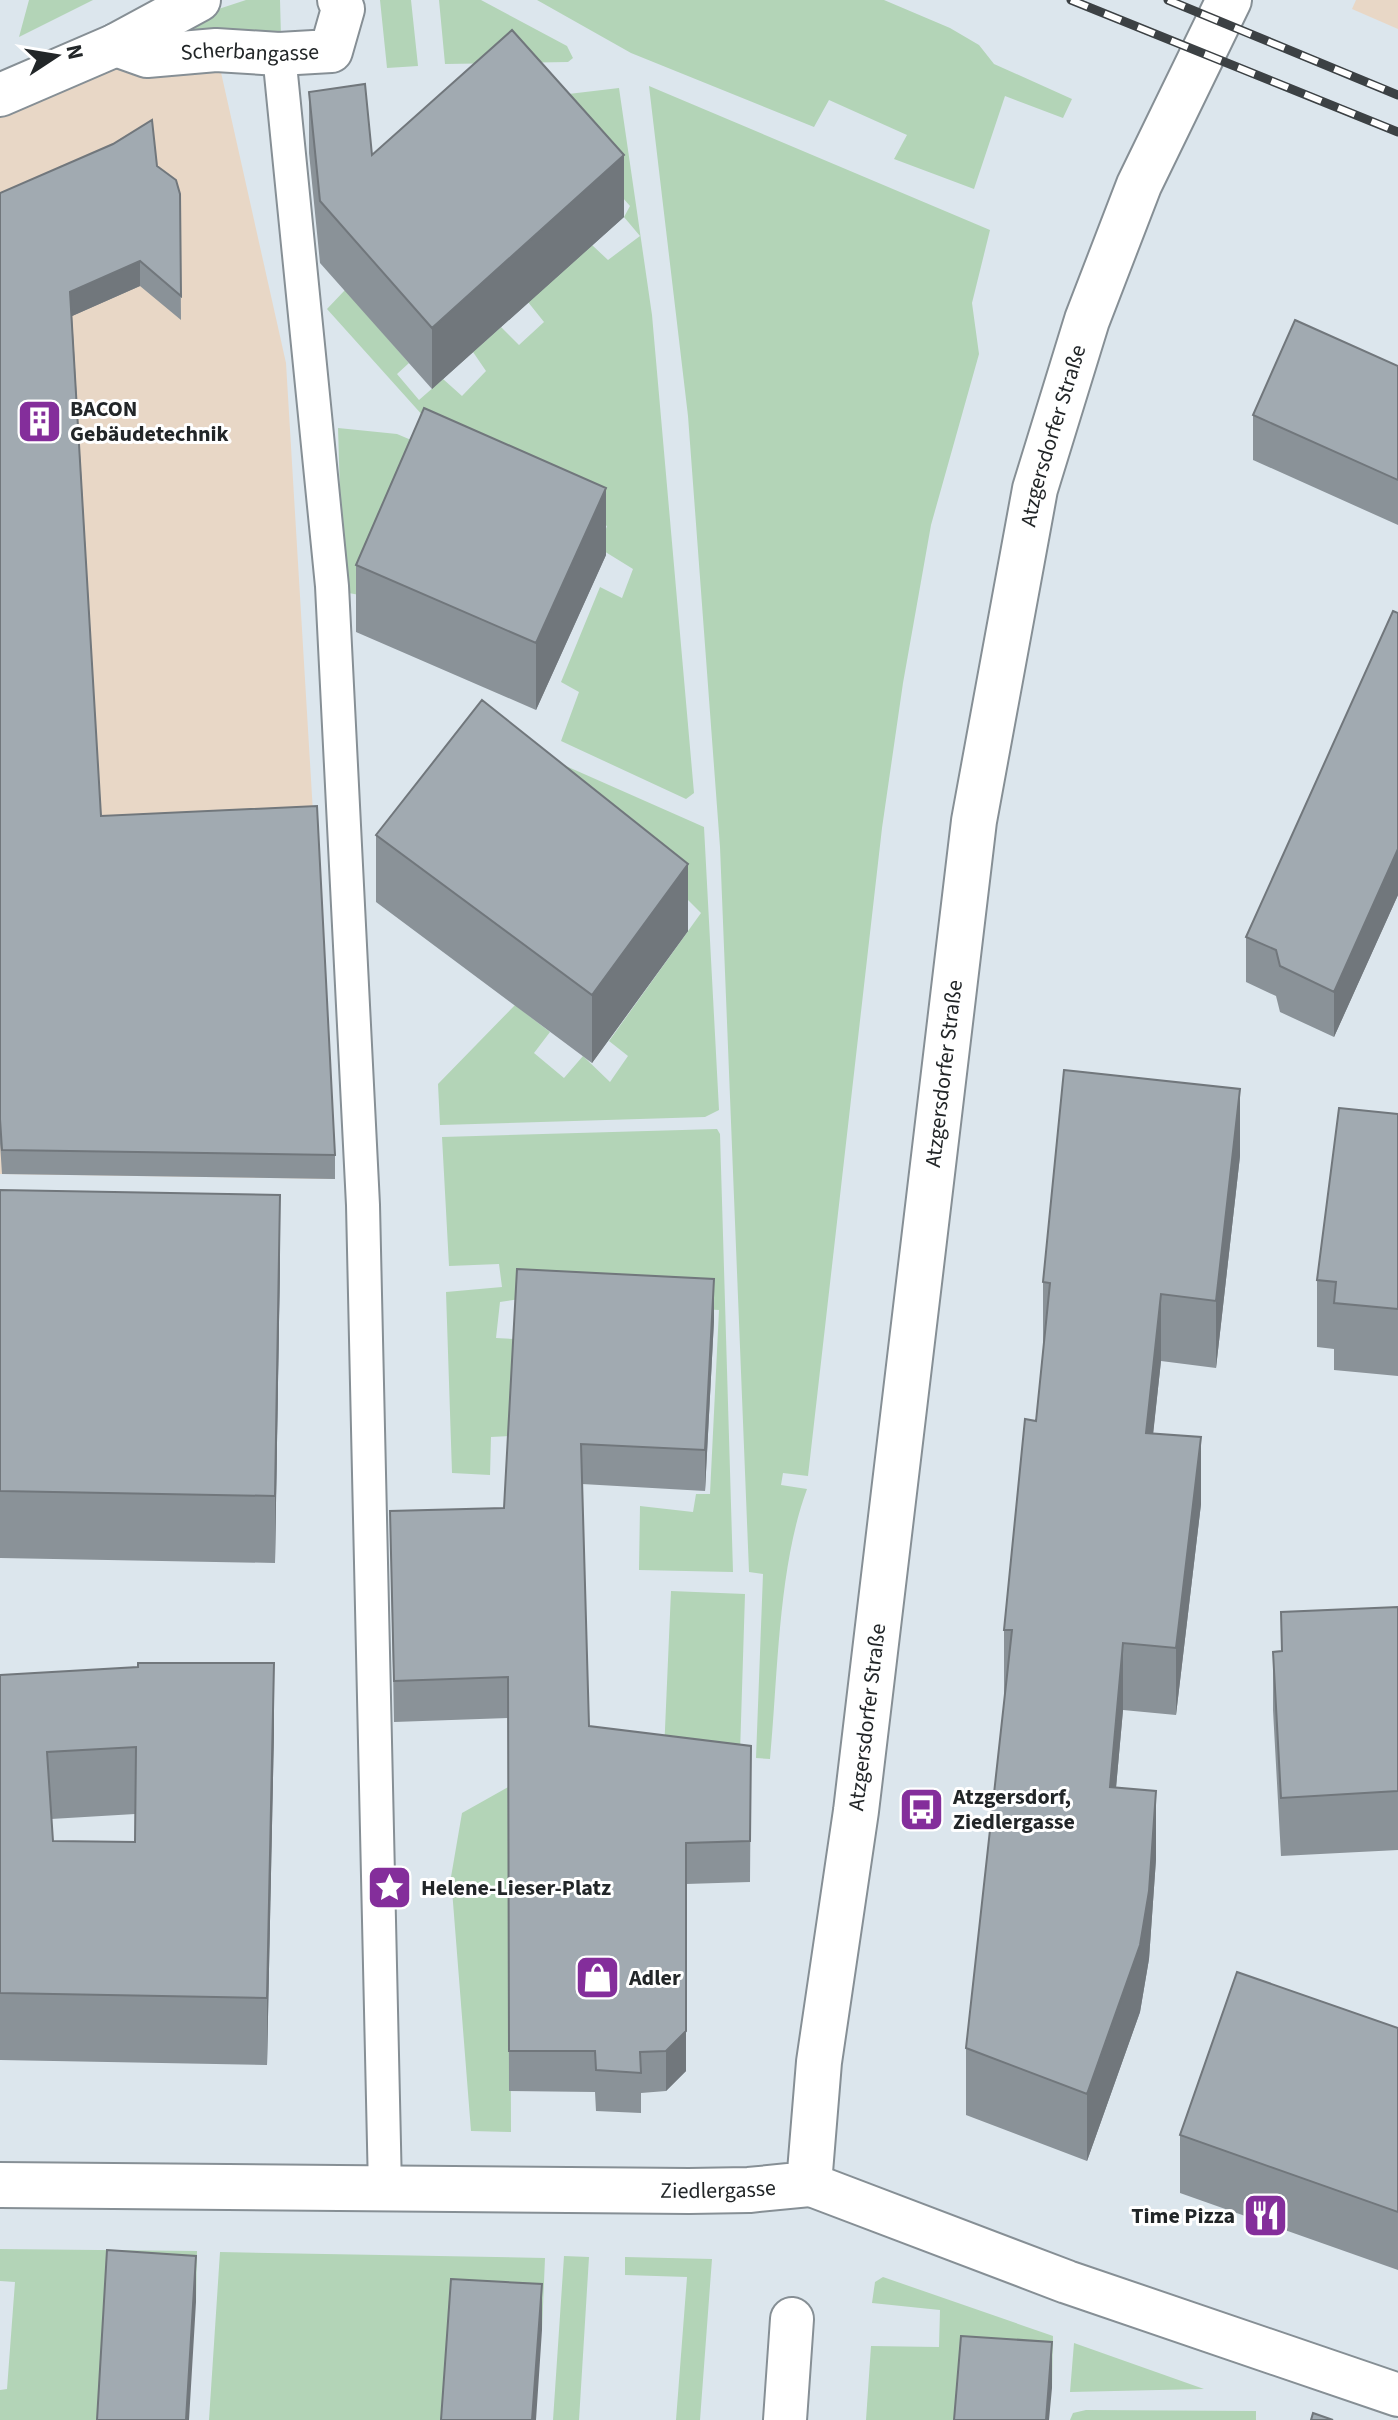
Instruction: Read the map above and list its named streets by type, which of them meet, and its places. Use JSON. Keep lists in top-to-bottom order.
{
  "streets": {
    "street": ["Scherbangasse", "Atzgersdorfer Straße", "Ziedlergasse"]
  },
  "crossings": [
    ["Atzgersdorfer Straße", "Ziedlergasse"]
  ],
  "places": {
    "building": ["BACON Gebäudetechnik"],
    "bus stop": ["Atzgersdorf, Ziedlergasse"],
    "place": ["Helene-Lieser-Platz"],
    "shop": ["Adler"],
    "restaurant": ["Time Pizza"]
  },
  "north": "right"
}
